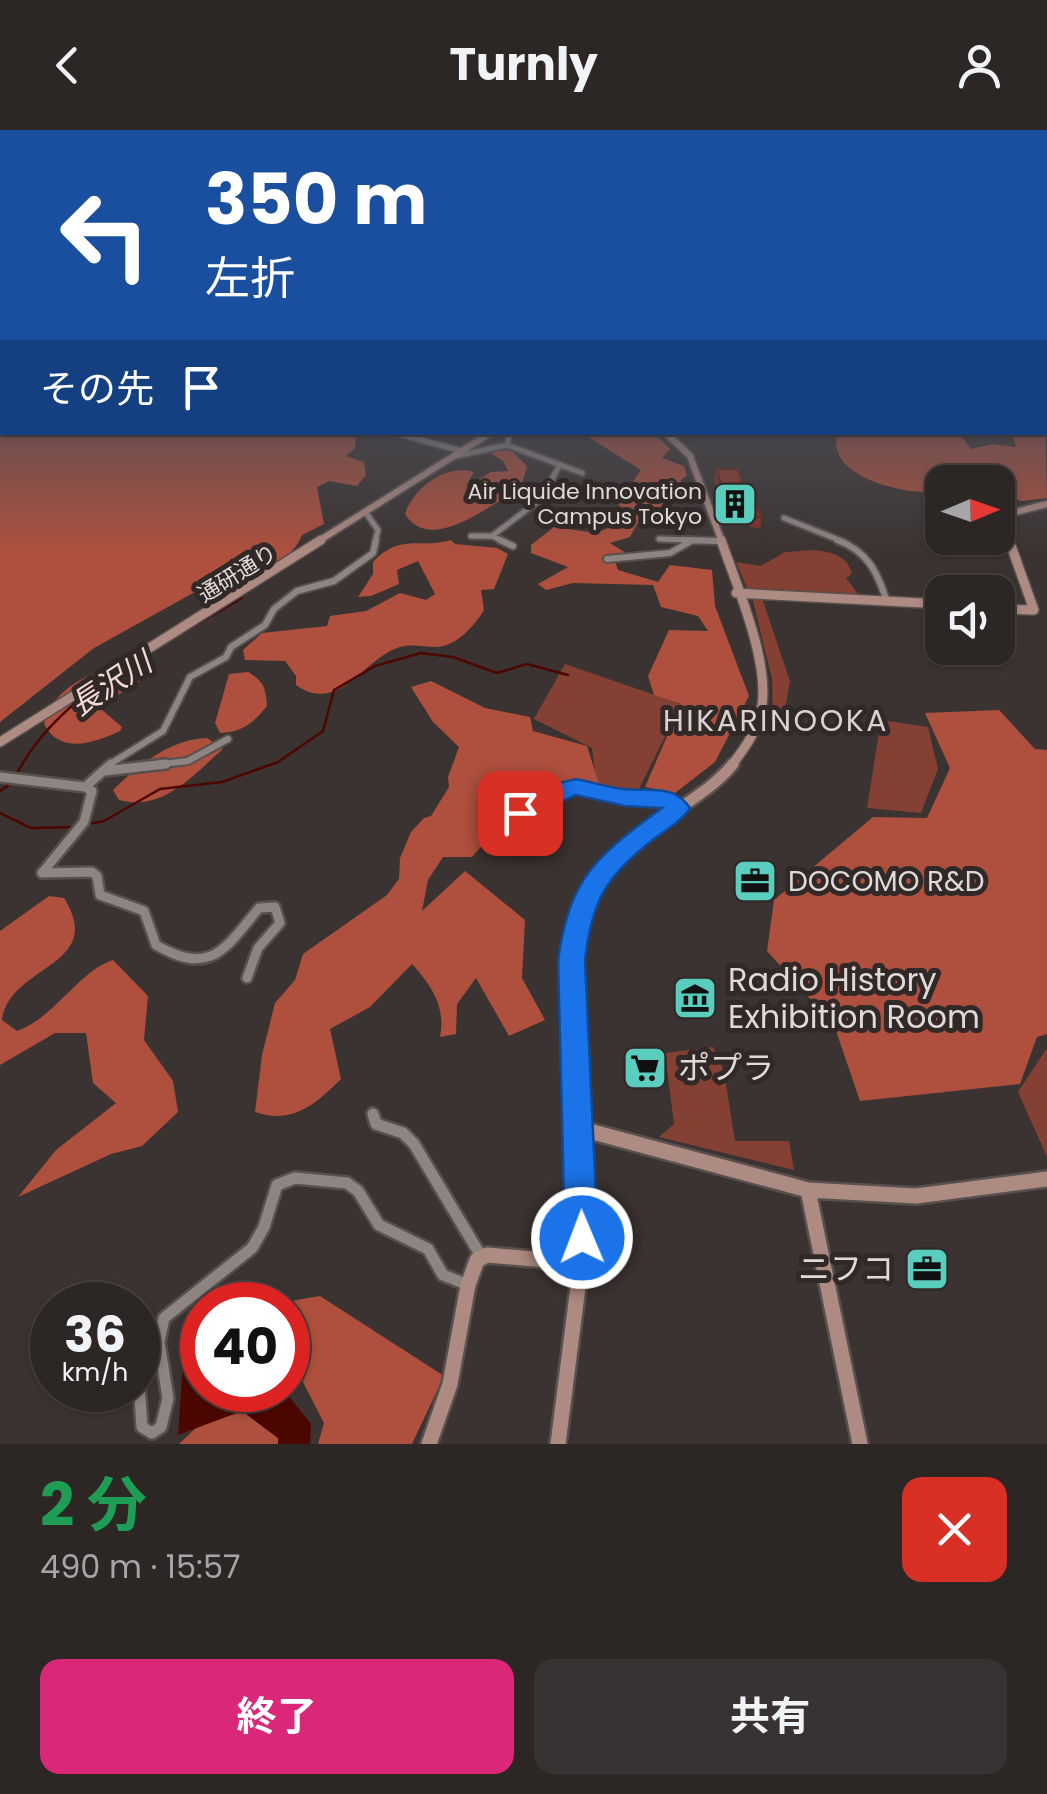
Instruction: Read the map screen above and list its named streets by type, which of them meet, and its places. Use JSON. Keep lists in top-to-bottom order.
{
  "streets": {
    "street": ["通研通り"]
  },
  "districts": ["HIKARINOOKA"],
  "water": ["長沢川"],
  "places": {
    "building": ["Air Liquide Innovation Campus Tokyo"],
    "office": ["DOCOMO R&D", "ニフコ"],
    "museum": ["Radio History Exhibition Room"],
    "supermarket": ["ポプラ"]
  },
  "north": "right",
  "page": {
    "header": "Turnly",
    "turn": ["350 m", "左折"],
    "then": "その先",
    "speed": "36 km/h",
    "limit": "40",
    "heading": ["2 分", "490 m · 15:57"],
    "buttons": ["終了", "共有"]
  }
}
